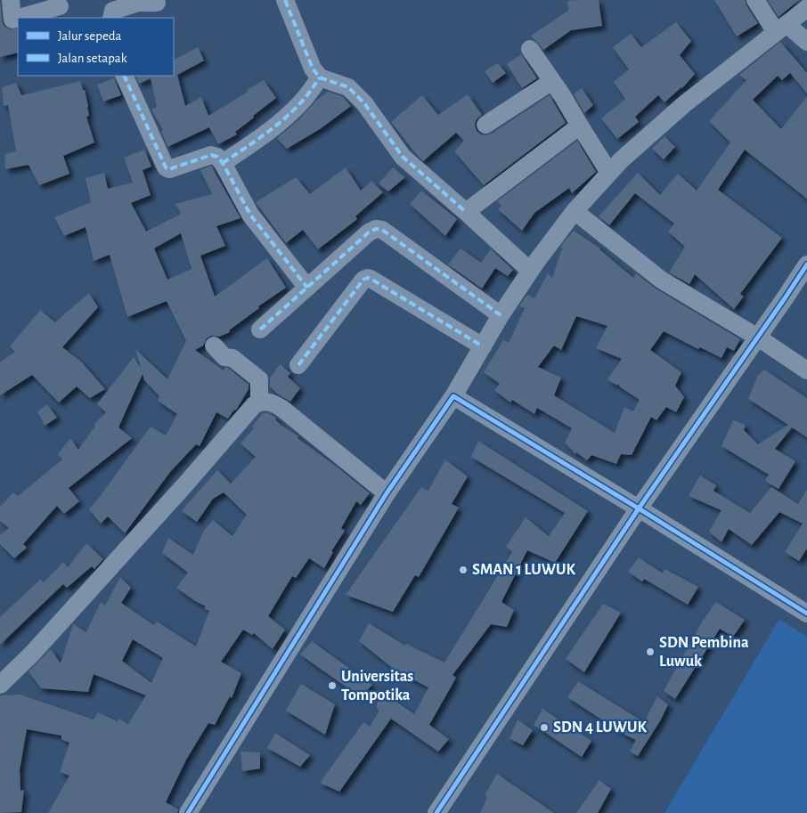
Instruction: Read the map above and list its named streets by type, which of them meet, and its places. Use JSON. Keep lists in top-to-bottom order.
{
  "places": [
    "SMAN 1 LUWUK",
    "SDN Pembina Luwuk",
    "Universitas Tompotika",
    "SDN 4 LUWUK"
  ],
  "legend": ["Jalur sepeda", "Jalan setapak"]
}
